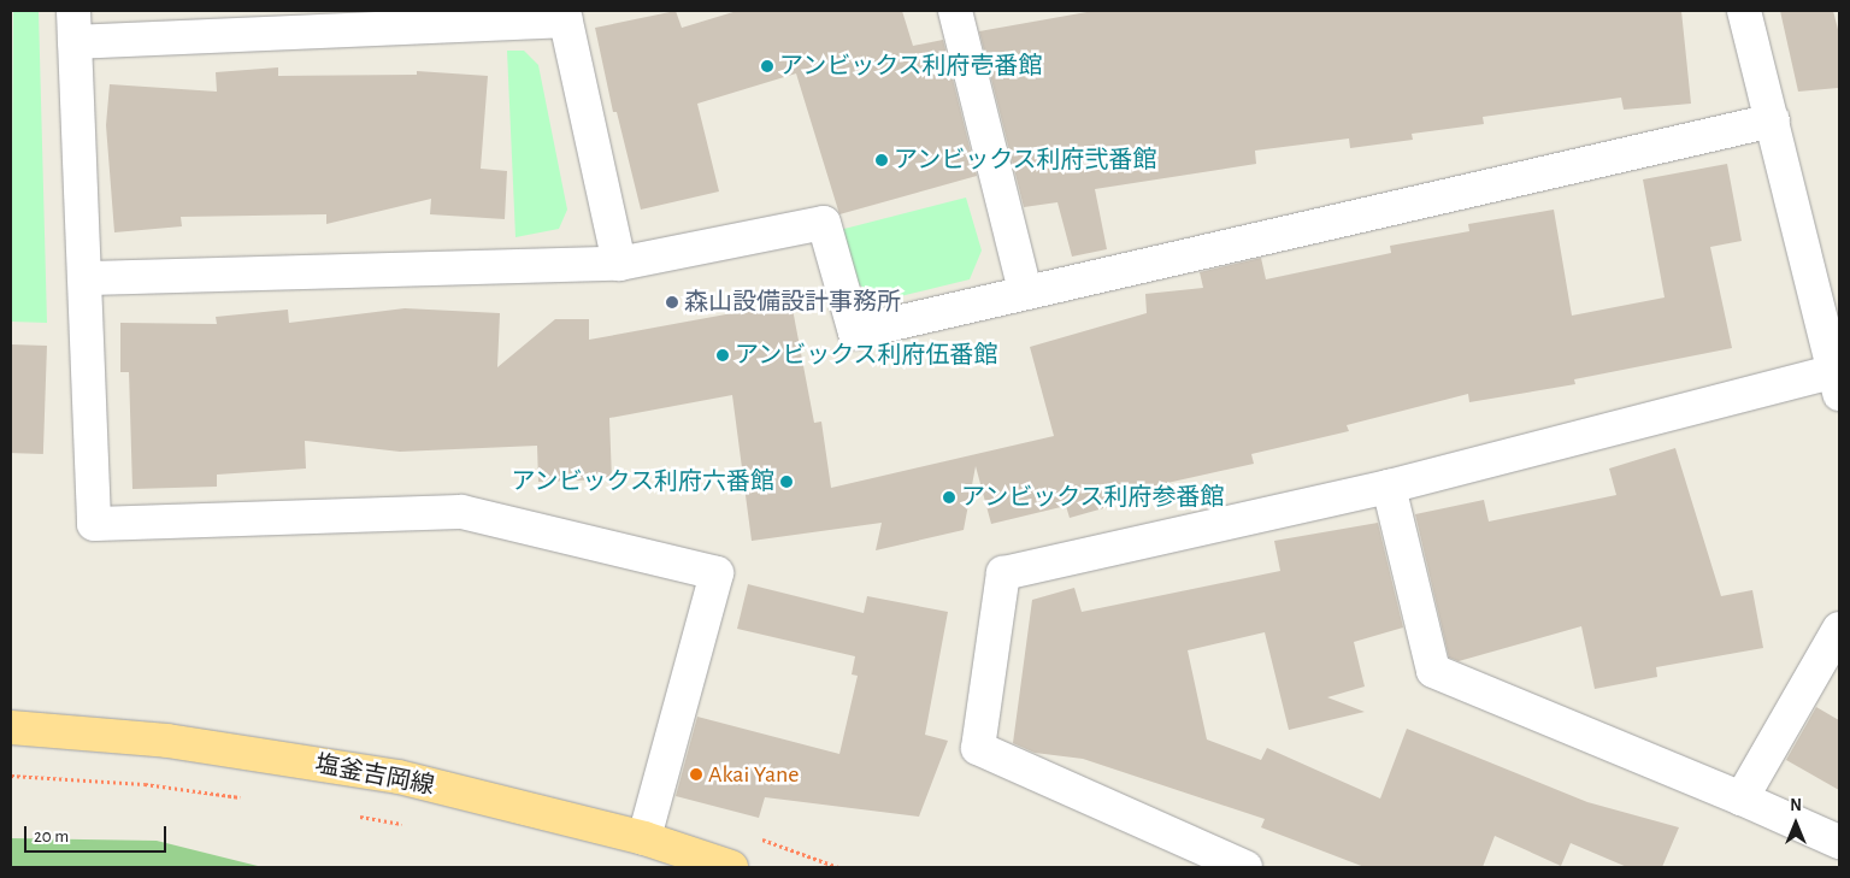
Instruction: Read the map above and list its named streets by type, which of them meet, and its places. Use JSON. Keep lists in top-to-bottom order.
{
  "streets": {
    "main road": ["塩釜吉岡線"]
  },
  "places": [
    "アンビックス利府壱番館",
    "アンビックス利府弐番館",
    "森山設備設計事務所",
    "アンビックス利府伍番館",
    "アンビックス利府六番館",
    "アンビックス利府参番館",
    "Akai Yane"
  ],
  "scale_bar": "20 m",
  "north": "top"
}
